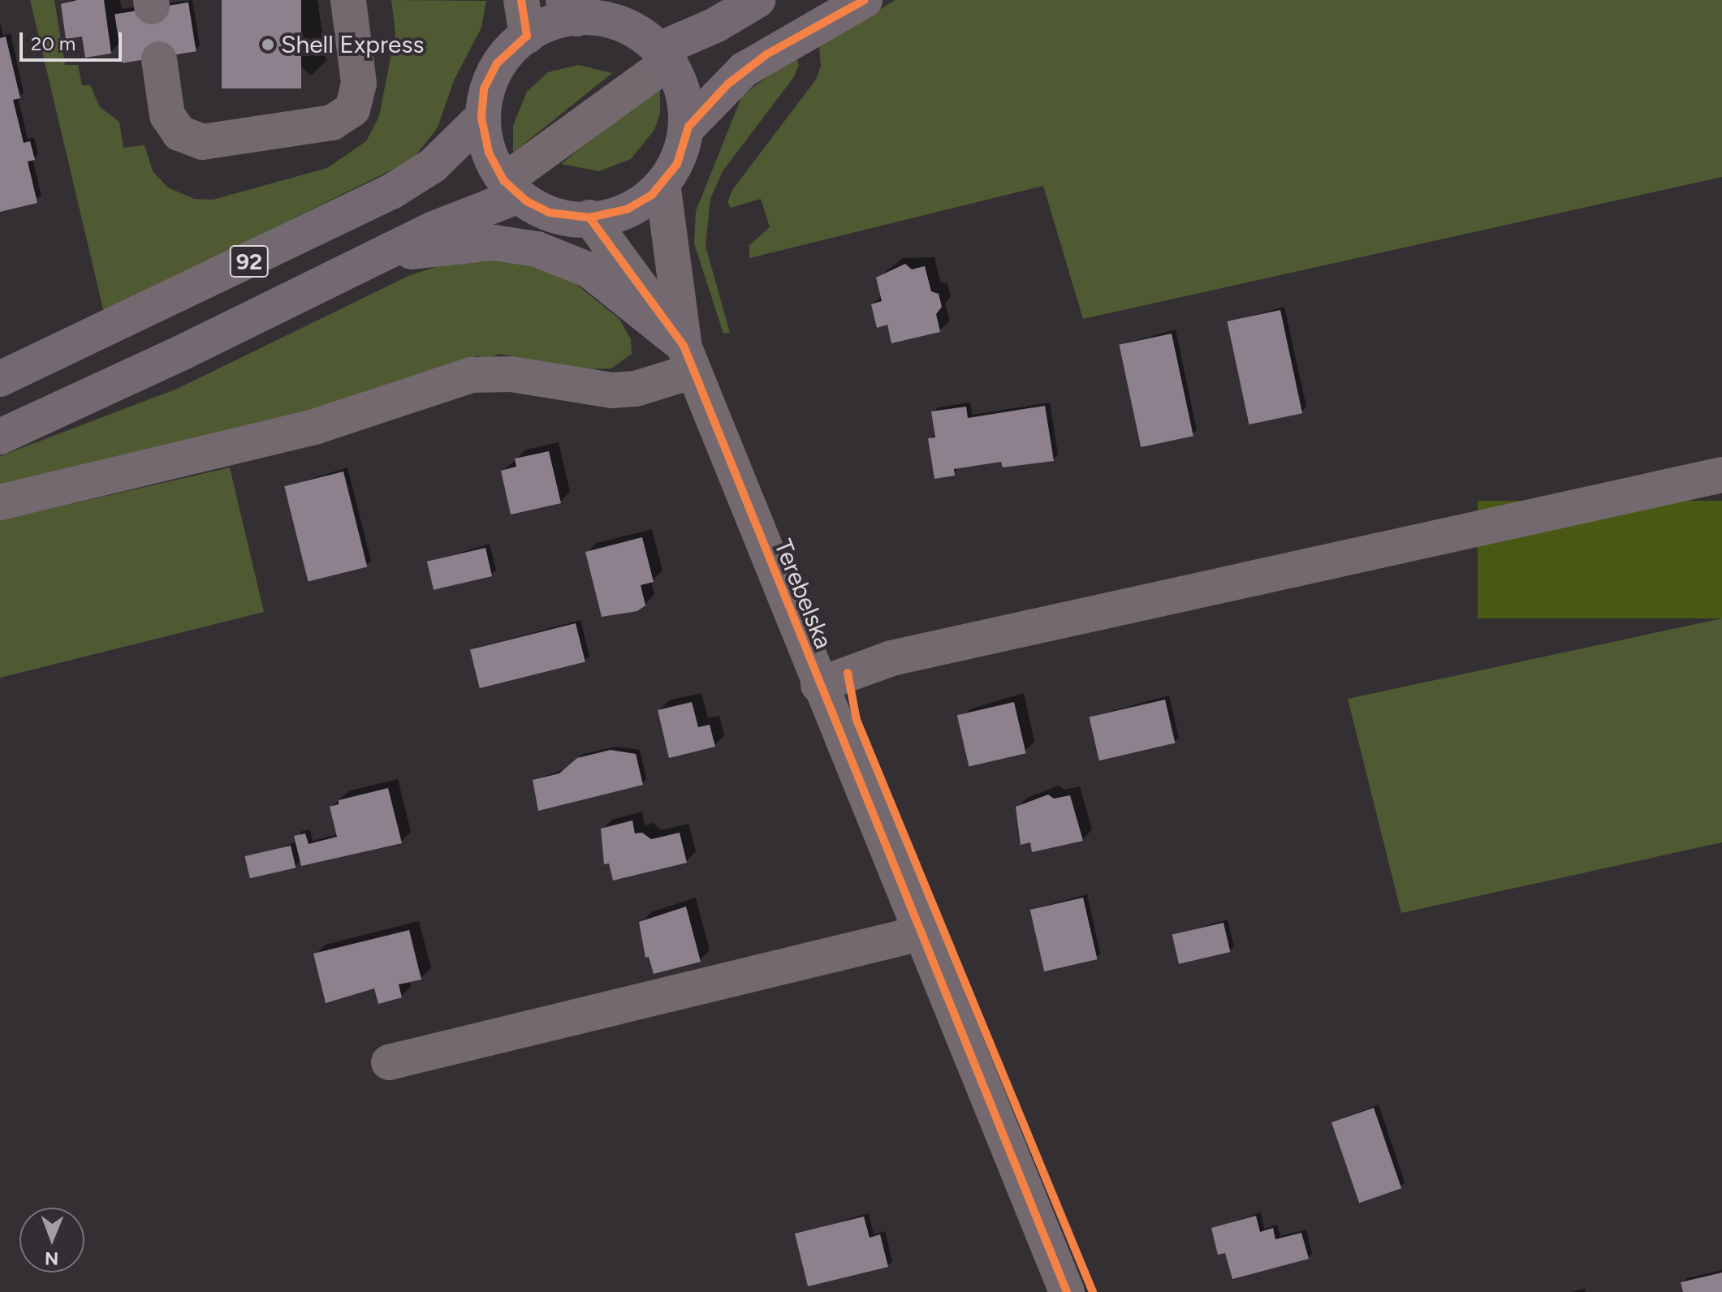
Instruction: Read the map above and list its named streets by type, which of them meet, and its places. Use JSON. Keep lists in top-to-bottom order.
{
  "streets": {
    "main road": ["92"],
    "street": ["Terebelska"]
  },
  "places": ["Shell Express"],
  "scale_bar": "20 m",
  "north": "bottom"
}
